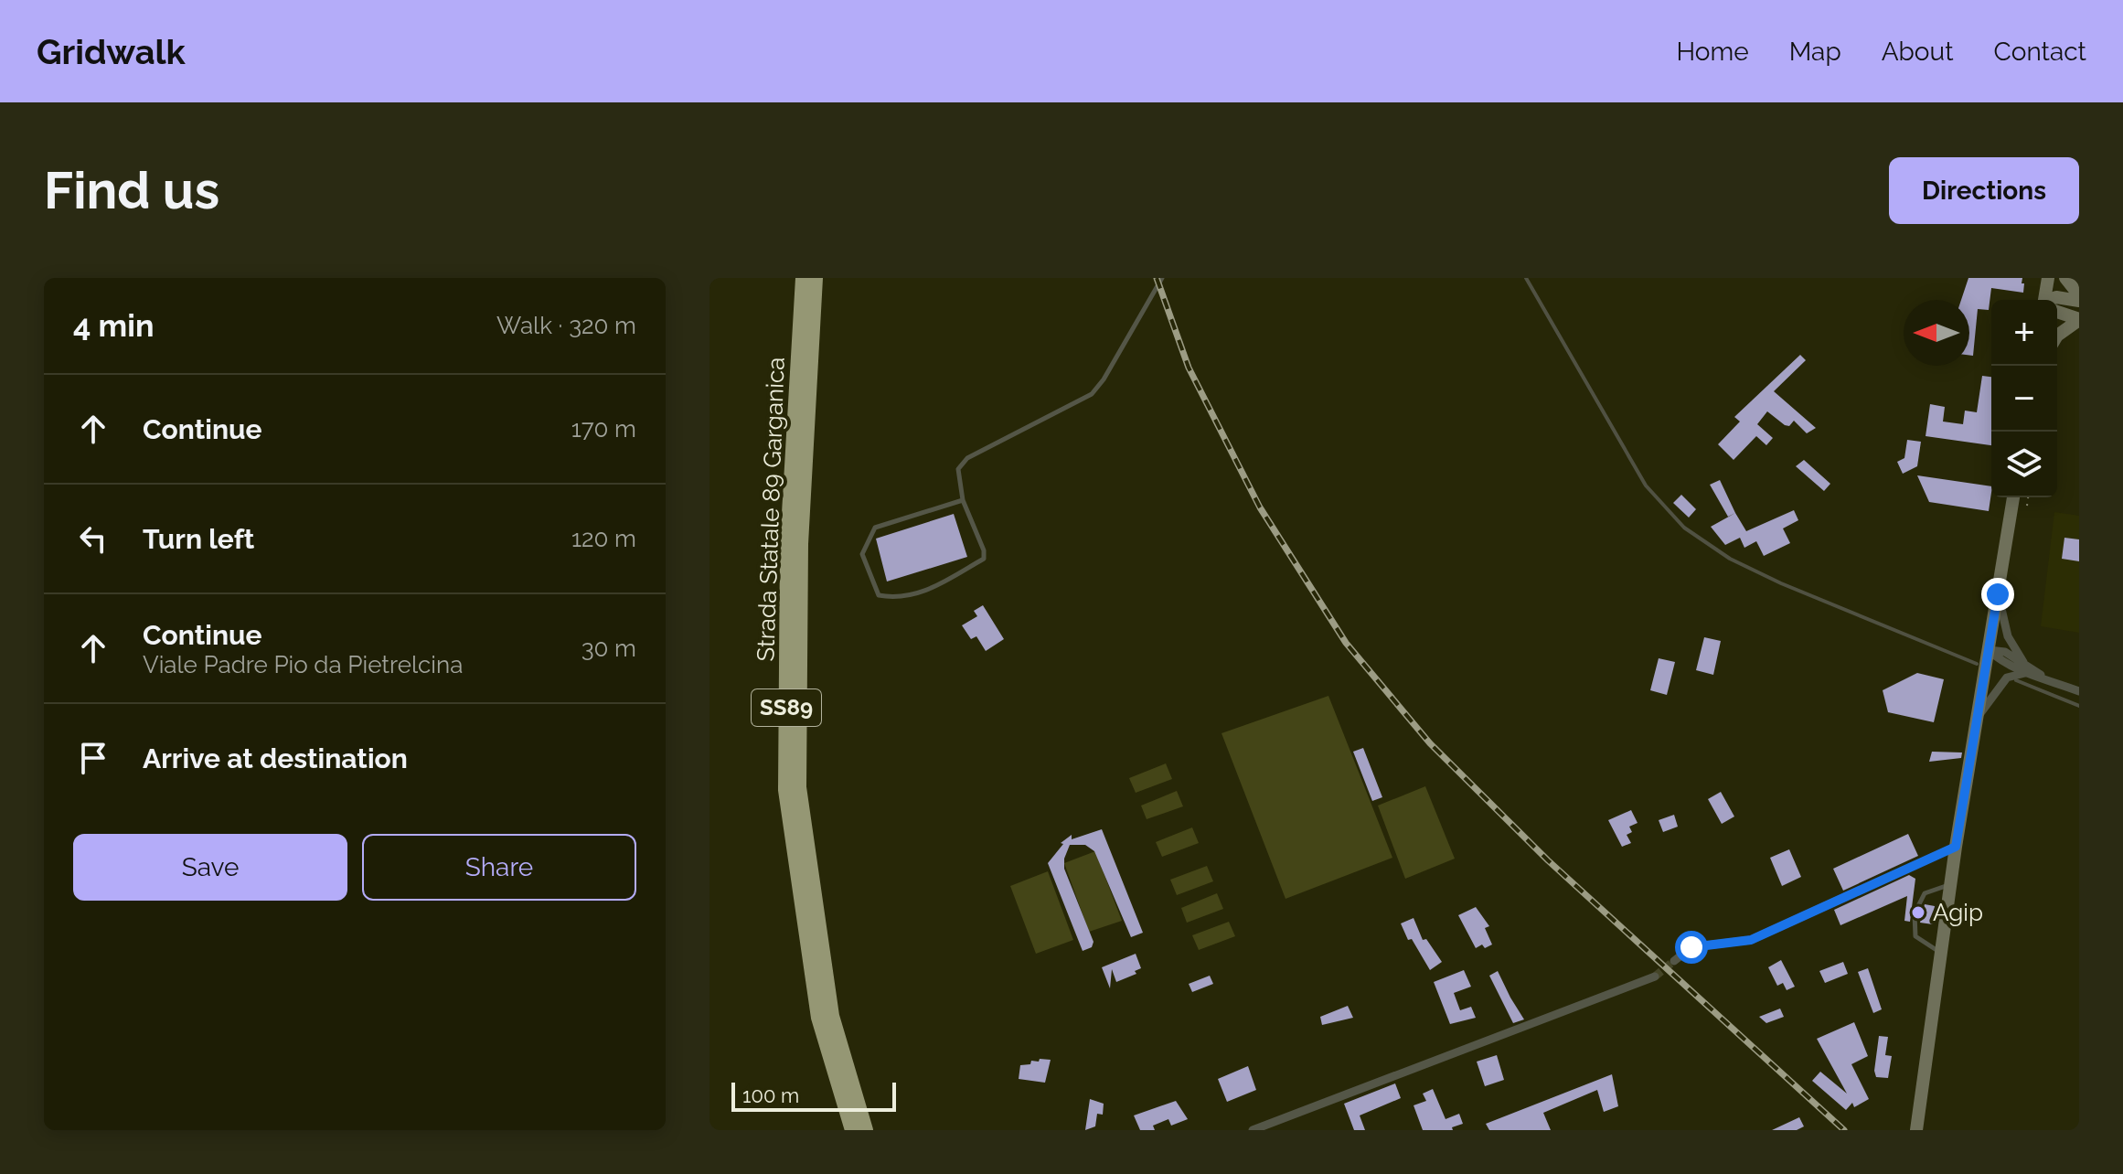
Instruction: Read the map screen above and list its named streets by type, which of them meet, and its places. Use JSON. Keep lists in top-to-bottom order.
{
  "streets": {
    "highway": ["Strada Statale 89 Garganica", "SS89"]
  },
  "places": ["Agip"],
  "scale_bar": "100 m",
  "north": "left",
  "page": {
    "header": "Gridwalk",
    "nav": [
      "Home",
      "Map",
      "About",
      "Contact"
    ],
    "buttons": [
      "Directions",
      ["Save", "Share"]
    ],
    "title": "Find us",
    "heading": ["4 min", "Walk · 320 m"],
    "map_buttons": ["+", "−"],
    "list": [
      ["Continue", "170 m"],
      ["Turn left", "120 m"],
      ["Continue", "Viale Padre Pio da Pietrelcina", "30 m"],
      "Arrive at destination"
    ],
    "scale": "100 m"
  }
}
